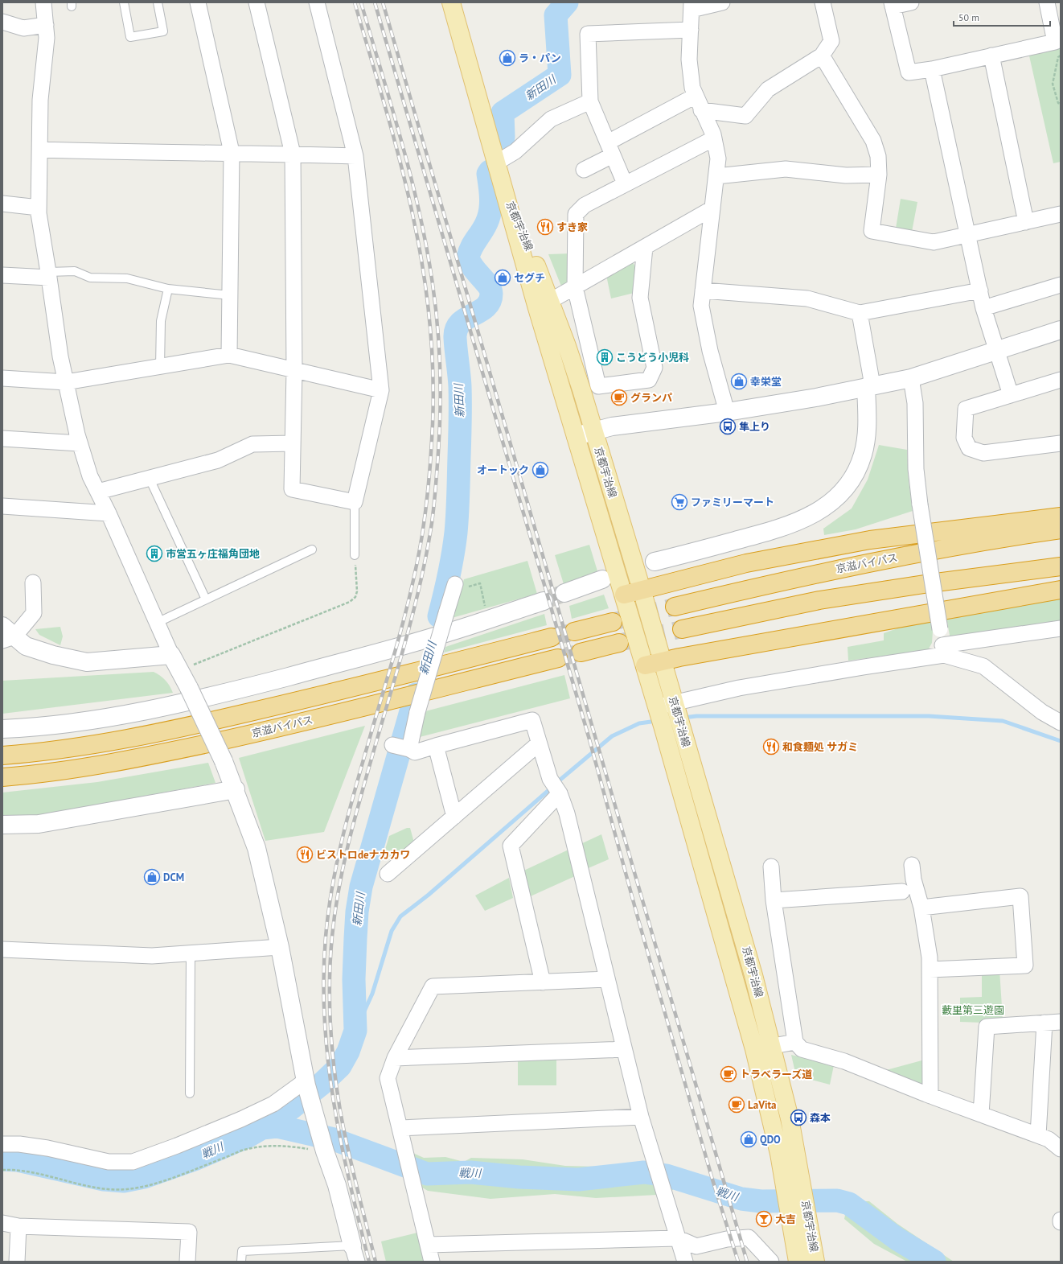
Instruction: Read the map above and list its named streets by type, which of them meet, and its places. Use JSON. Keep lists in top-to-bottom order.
{
  "streets": {
    "highway": ["京滋バイパス"],
    "main road": ["京都宇治線"]
  },
  "water": ["新田川", "戦川"],
  "parks": ["藪里第三遊園"],
  "places": {
    "shop": [
      "ラ・パン",
      "セグチ",
      "幸栄堂",
      "オートック",
      "DCM",
      "QDO"
    ],
    "restaurant": ["すき家", "和食麺処 サガミ", "ビストロdeナカカワ"],
    "building": ["こうどう小児科", "市営五ヶ庄福角団地"],
    "cafe": ["グランパ", "トラベラーズ道", "LaVita"],
    "bus stop": ["隼上り", "森本"],
    "supermarket": ["ファミリーマート"],
    "bar": ["大吉"]
  },
  "scale_bar": "50 m"
}
